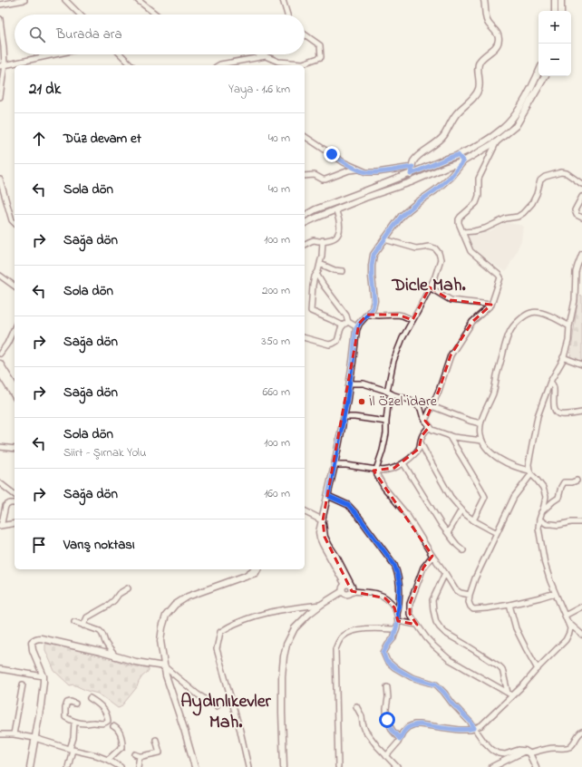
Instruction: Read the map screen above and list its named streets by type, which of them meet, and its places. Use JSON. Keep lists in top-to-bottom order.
{
  "districts": ["Dicle Mah.", "Aydınlıkevler Mah."],
  "places": ["İl Özel İdare"],
  "page": {
    "map_buttons": ["+", "−"],
    "search": "Burada ara",
    "heading": ["21 dk", "Yaya · 1.6 km"],
    "list": [
      ["Düz devam et", "40 m"],
      ["Sola dön", "40 m"],
      ["Sağa dön", "100 m"],
      ["Sola dön", "200 m"],
      ["Sağa dön", "350 m"],
      ["Sağa dön", "660 m"],
      ["Sola dön", "Siirt - Şırnak Yolu", "100 m"],
      ["Sağa dön", "160 m"],
      "Varış noktası"
    ]
  }
}
